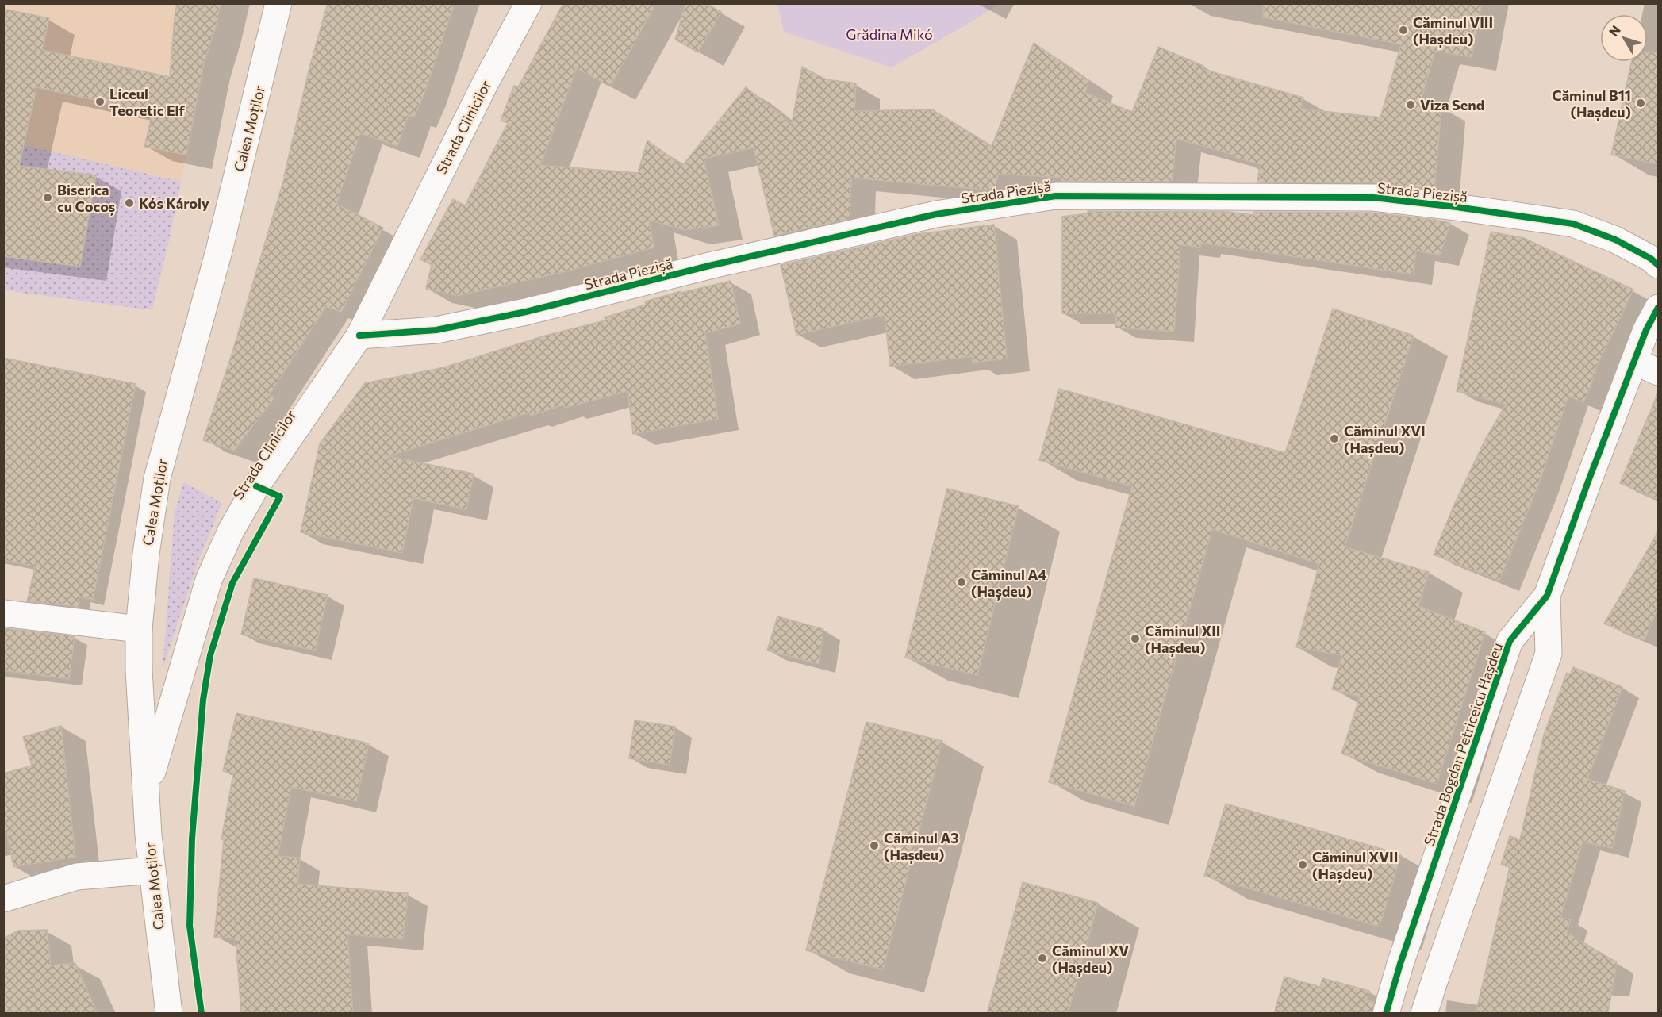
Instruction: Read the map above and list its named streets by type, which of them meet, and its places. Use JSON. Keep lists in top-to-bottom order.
{
  "streets": {
    "street": [
      "Strada Clinicilor",
      "Calea Moților",
      "Strada Piezișă",
      "Strada Bogdan Petriceicu Hașdeu"
    ]
  },
  "crossings": [
    ["Strada Clinicilor", "Calea Moților"],
    ["Strada Clinicilor", "Strada Piezișă"]
  ],
  "parks": ["Grădina Mikó"],
  "places": [
    "Căminul VIII (Hașdeu)",
    "Liceul Teoretic Elf",
    "Căminul B11 (Hașdeu)",
    "Viza Send",
    "Biserica cu Cocoș",
    "Kós Károly",
    "Căminul XVI (Hașdeu)",
    "Căminul A4 (Hașdeu)",
    "Căminul XII (Hașdeu)",
    "Căminul A3 (Hașdeu)",
    "Căminul XVII (Hașdeu)",
    "Căminul XV (Hașdeu)"
  ],
  "north": "top left"
}
